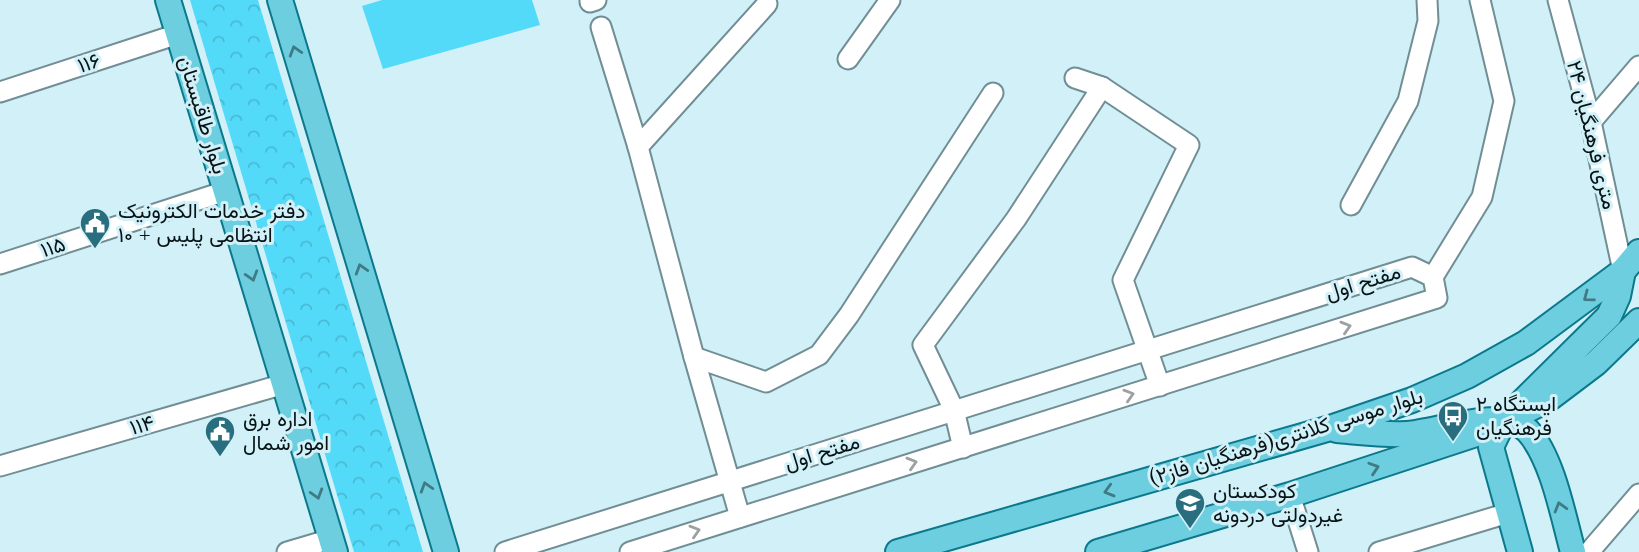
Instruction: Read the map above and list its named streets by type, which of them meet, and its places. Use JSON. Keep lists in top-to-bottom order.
{
  "streets": {
    "main road": ["بلوار طاقبستان", "بلوار موسی کلانتری(فرهنگیان فاز۲)"],
    "street": [
      "۱۱۶",
      "۲۴ متری فرهنگیان",
      "۱۱۵",
      "مفتح اول",
      "۱۱۴"
    ]
  },
  "crossings": [
    ["۱۱۶", "بلوار طاقبستان"],
    ["بلوار طاقبستان", "۱۱۵"],
    ["بلوار طاقبستان", "۱۱۴"],
    ["۲۴ متری فرهنگیان", "بلوار موسی کلانتری(فرهنگیان فاز۲)"]
  ],
  "places": {
    "public building": ["دفتر خدمات الکترونیک انتظامی پلیس + ۱۰", "اداره برق امور شمال"],
    "bus stop": ["ایستگاه ۲ فرهنگیان"],
    "school or university": ["کودکستان غیردولتی دردونه"]
  }
}
